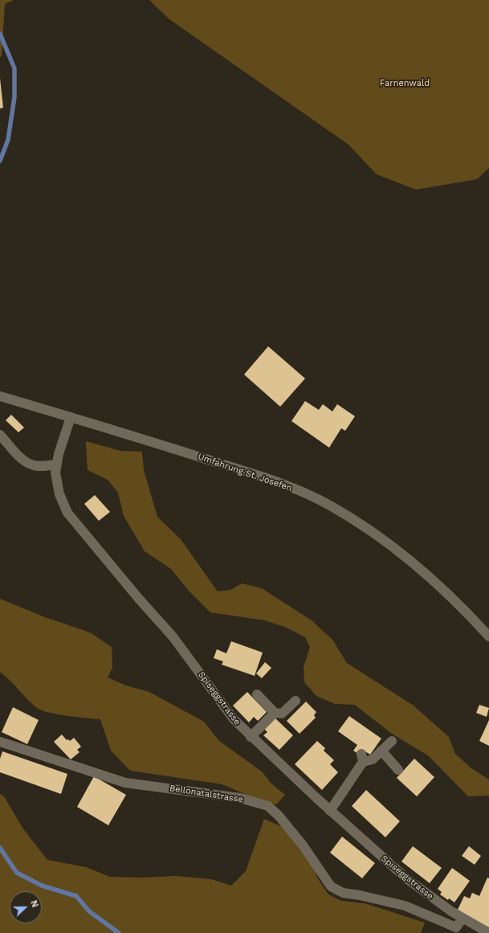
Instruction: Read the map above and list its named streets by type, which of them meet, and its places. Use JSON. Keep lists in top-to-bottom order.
{
  "streets": {
    "street": ["Umfahrung St. Josefen", "Spiseggstrasse", "Bellonatalstrasse"]
  },
  "crossings": [
    ["Umfahrung St. Josefen", "Spiseggstrasse"],
    ["Spiseggstrasse", "Bellonatalstrasse"]
  ],
  "parks": ["Farnenwald"],
  "north": "right"
}
